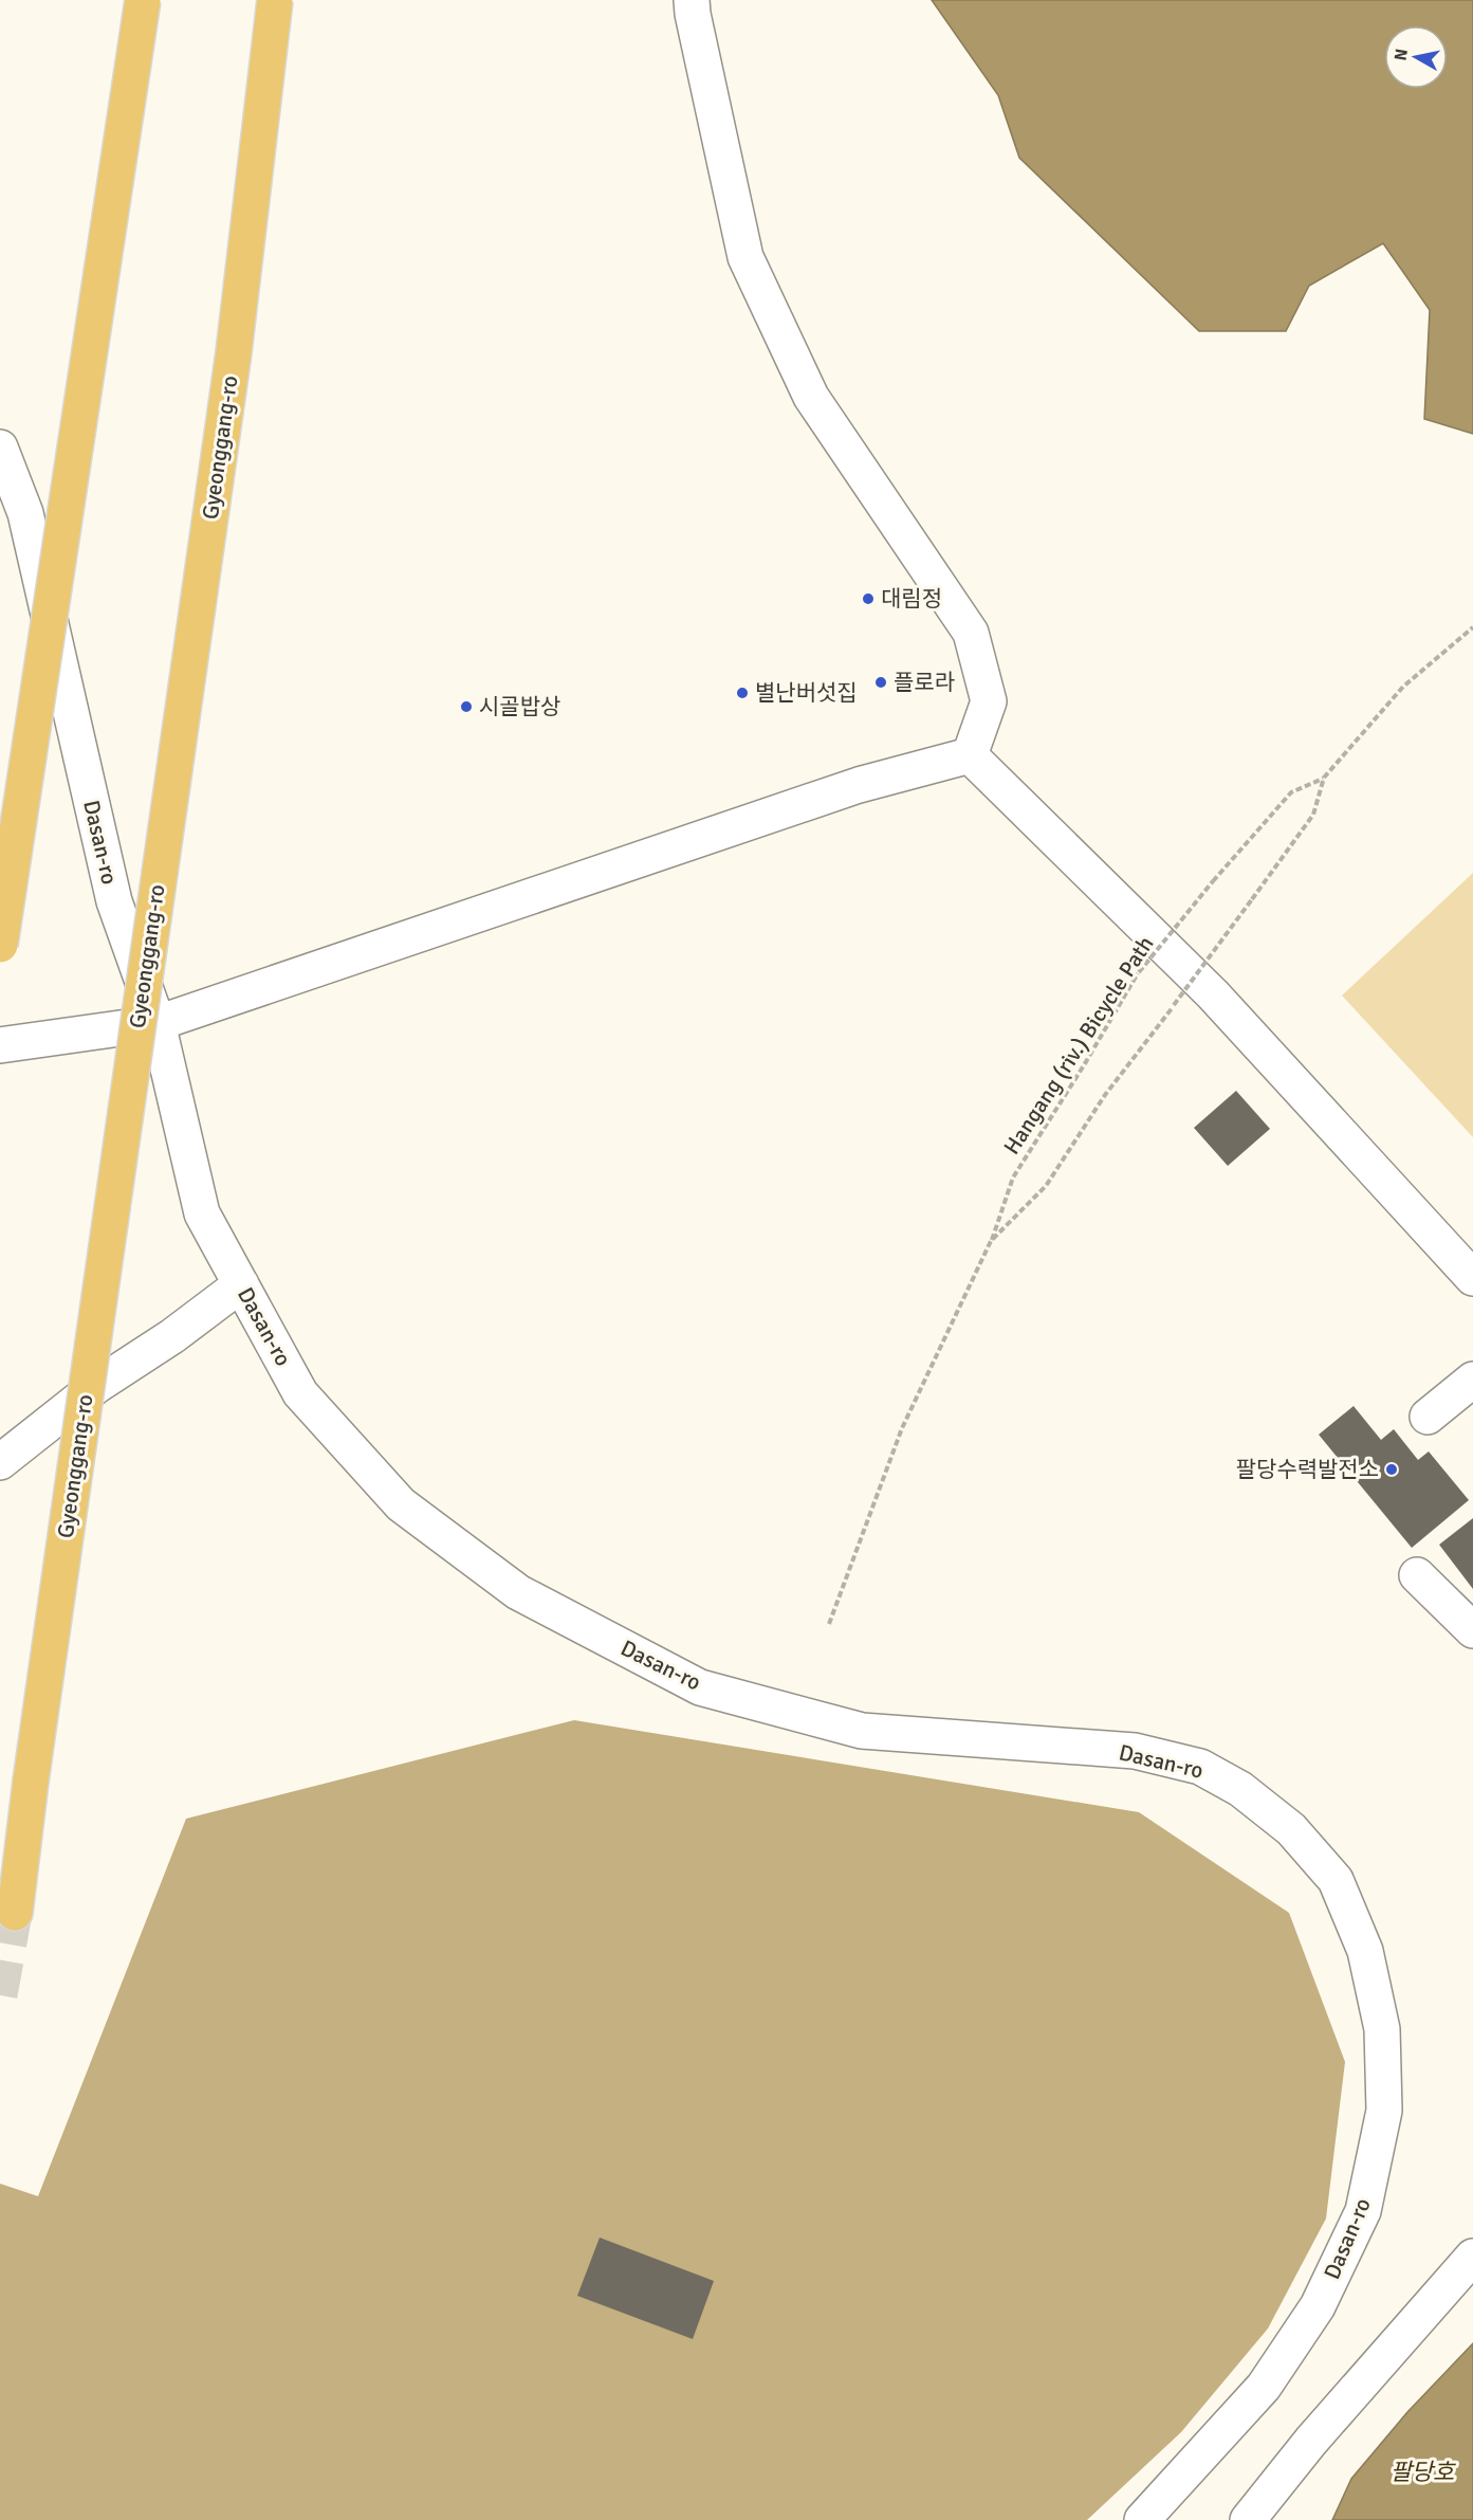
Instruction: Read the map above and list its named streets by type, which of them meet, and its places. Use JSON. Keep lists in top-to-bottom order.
{
  "streets": {
    "highway": ["Gyeonggang-ro"],
    "street": ["Dasan-ro"],
    "path": ["Hangang (riv.) Bicycle Path"]
  },
  "water": ["팔당호"],
  "places": [
    "대림정",
    "플로라",
    "별난버섯집",
    "시골밥상",
    "팔당수력발전소"
  ],
  "north": "left"
}
